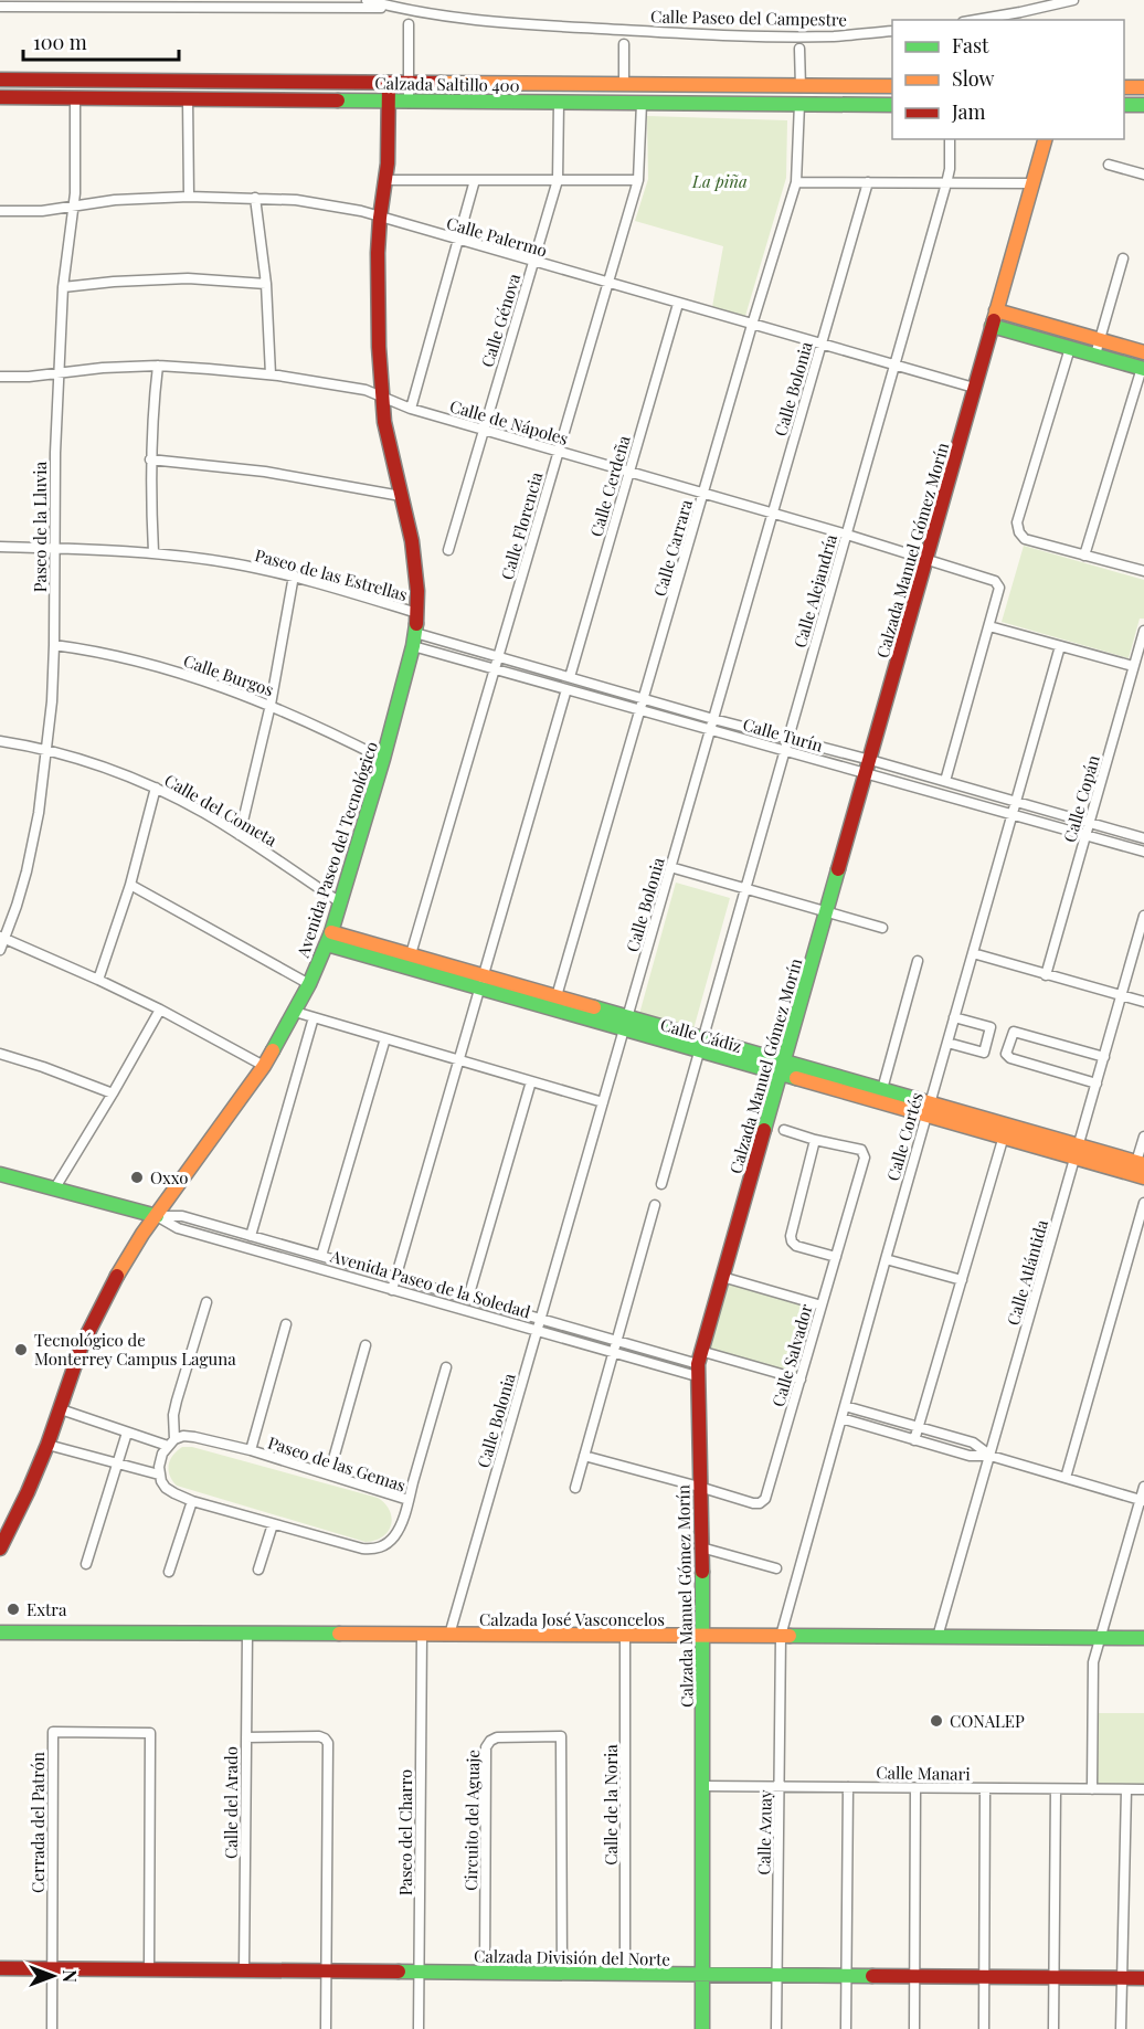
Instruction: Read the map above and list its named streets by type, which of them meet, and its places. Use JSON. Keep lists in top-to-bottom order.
{
  "streets": {
    "main road": [
      "Calzada Saltillo 400",
      "Calzada Manuel Gómez Morín",
      "Avenida Paseo del Tecnológico",
      "Calle Cádiz",
      "Avenida Paseo de la Soledad",
      "Calzada José Vasconcelos",
      "Calzada División del Norte"
    ],
    "street": [
      "Calle Paseo del Campestre",
      "Calle Palermo",
      "Calle Génova",
      "Calle Bolonia",
      "Calle de Nápoles",
      "Calle Cerdeña",
      "Calle Florencia",
      "Paseo de la Lluvia",
      "Calle Carrara",
      "Paseo de las Estrellas",
      "Calle Alejandría",
      "Calle Burgos",
      "Calle Turín",
      "Calle Copán",
      "Calle del Cometa",
      "Calle Cortés",
      "Calle Atlántida",
      "Calle Salvador",
      "Paseo de las Gemas",
      "Calle Manari",
      "Calle del Arado",
      "Calle de la Noria",
      "Circuito del Aguaje",
      "Cerrada del Patrón",
      "Paseo del Charro",
      "Calle Azuay"
    ]
  },
  "crossings": [
    ["Calzada Saltillo 400", "Calle Génova"],
    ["Calzada Saltillo 400", "Calle Florencia"],
    ["Calzada Saltillo 400", "Paseo de la Lluvia"],
    ["Calzada Saltillo 400", "Calle Carrara"],
    ["Calzada Saltillo 400", "Avenida Paseo del Tecnológico"],
    ["Calle Palermo", "Calle Génova"],
    ["Calle Palermo", "Calle Bolonia"],
    ["Calle Palermo", "Calle Cerdeña"],
    ["Calle Palermo", "Calle Florencia"],
    ["Calle Palermo", "Paseo de la Lluvia"],
    ["Calle Palermo", "Calle Carrara"],
    ["Calle Palermo", "Calzada Manuel Gómez Morín"],
    ["Calle Palermo", "Calle Alejandría"],
    ["Calle Palermo", "Avenida Paseo del Tecnológico"],
    ["Calle Génova", "Calle de Nápoles"],
    ["Calle Bolonia", "Calle de Nápoles"],
    ["Calle Bolonia", "Calle Turín"],
    ["Calle Bolonia", "Calle Cádiz"],
    ["Calle Bolonia", "Avenida Paseo de la Soledad"],
    ["Calle Bolonia", "Calzada José Vasconcelos"],
    ["Calle de Nápoles", "Calle Cerdeña"],
    ["Calle de Nápoles", "Calle Florencia"],
    ["Calle de Nápoles", "Paseo de la Lluvia"],
    ["Calle de Nápoles", "Calle Carrara"],
    ["Calle de Nápoles", "Calzada Manuel Gómez Morín"],
    ["Calle de Nápoles", "Calle Alejandría"],
    ["Calle de Nápoles", "Avenida Paseo del Tecnológico"],
    ["Calle Cerdeña", "Calle Turín"],
    ["Calle Florencia", "Calle Turín"],
    ["Calle Florencia", "Calle Cádiz"],
    ["Paseo de la Lluvia", "Paseo de las Estrellas"],
    ["Paseo de la Lluvia", "Calle Burgos"],
    ["Paseo de la Lluvia", "Calle del Cometa"],
    ["Calle Carrara", "Calle Turín"],
    ["Calle Carrara", "Calle Cádiz"],
    ["Calzada Manuel Gómez Morín", "Calle Turín"],
    ["Calzada Manuel Gómez Morín", "Calle Cádiz"],
    ["Calzada Manuel Gómez Morín", "Avenida Paseo de la Soledad"],
    ["Calzada Manuel Gómez Morín", "Calle Salvador"],
    ["Calzada Manuel Gómez Morín", "Calzada José Vasconcelos"],
    ["Calzada Manuel Gómez Morín", "Calle Manari"],
    ["Calzada Manuel Gómez Morín", "Calzada División del Norte"],
    ["Paseo de las Estrellas", "Avenida Paseo del Tecnológico"],
    ["Calle Alejandría", "Calle Turín"],
    ["Calle Alejandría", "Calle Cádiz"],
    ["Calle Burgos", "Avenida Paseo del Tecnológico"],
    ["Calle Turín", "Calle Copán"],
    ["Calle Turín", "Avenida Paseo del Tecnológico"],
    ["Calle Turín", "Calle Cortés"],
    ["Calle del Cometa", "Avenida Paseo del Tecnológico"],
    ["Avenida Paseo del Tecnológico", "Calle Cádiz"],
    ["Avenida Paseo del Tecnológico", "Avenida Paseo de la Soledad"],
    ["Avenida Paseo del Tecnológico", "Paseo de las Gemas"],
    ["Calle Cádiz", "Calle Cortés"],
    ["Calle Cádiz", "Calle Atlántida"],
    ["Calle Cortés", "Calzada José Vasconcelos"],
    ["Calle Cortés", "Calle Azuay"],
    ["Calle Atlántida", "Calzada José Vasconcelos"],
    ["Calzada José Vasconcelos", "Calle del Arado"],
    ["Calzada José Vasconcelos", "Calle de la Noria"],
    ["Calzada José Vasconcelos", "Paseo del Charro"],
    ["Calzada José Vasconcelos", "Calle Azuay"],
    ["Calle Manari", "Calle Azuay"],
    ["Calle del Arado", "Calzada División del Norte"],
    ["Calle de la Noria", "Calzada División del Norte"],
    ["Circuito del Aguaje", "Calzada División del Norte"],
    ["Cerrada del Patrón", "Calzada División del Norte"],
    ["Paseo del Charro", "Calzada División del Norte"],
    ["Calle Azuay", "Calzada División del Norte"]
  ],
  "parks": ["La piña"],
  "places": [
    "Oxxo",
    "Tecnológico de Monterrey Campus Laguna",
    "Extra",
    "CONALEP"
  ],
  "legend": ["Fast", "Slow", "Jam"],
  "scale_bar": "100 m",
  "north": "right"
}
